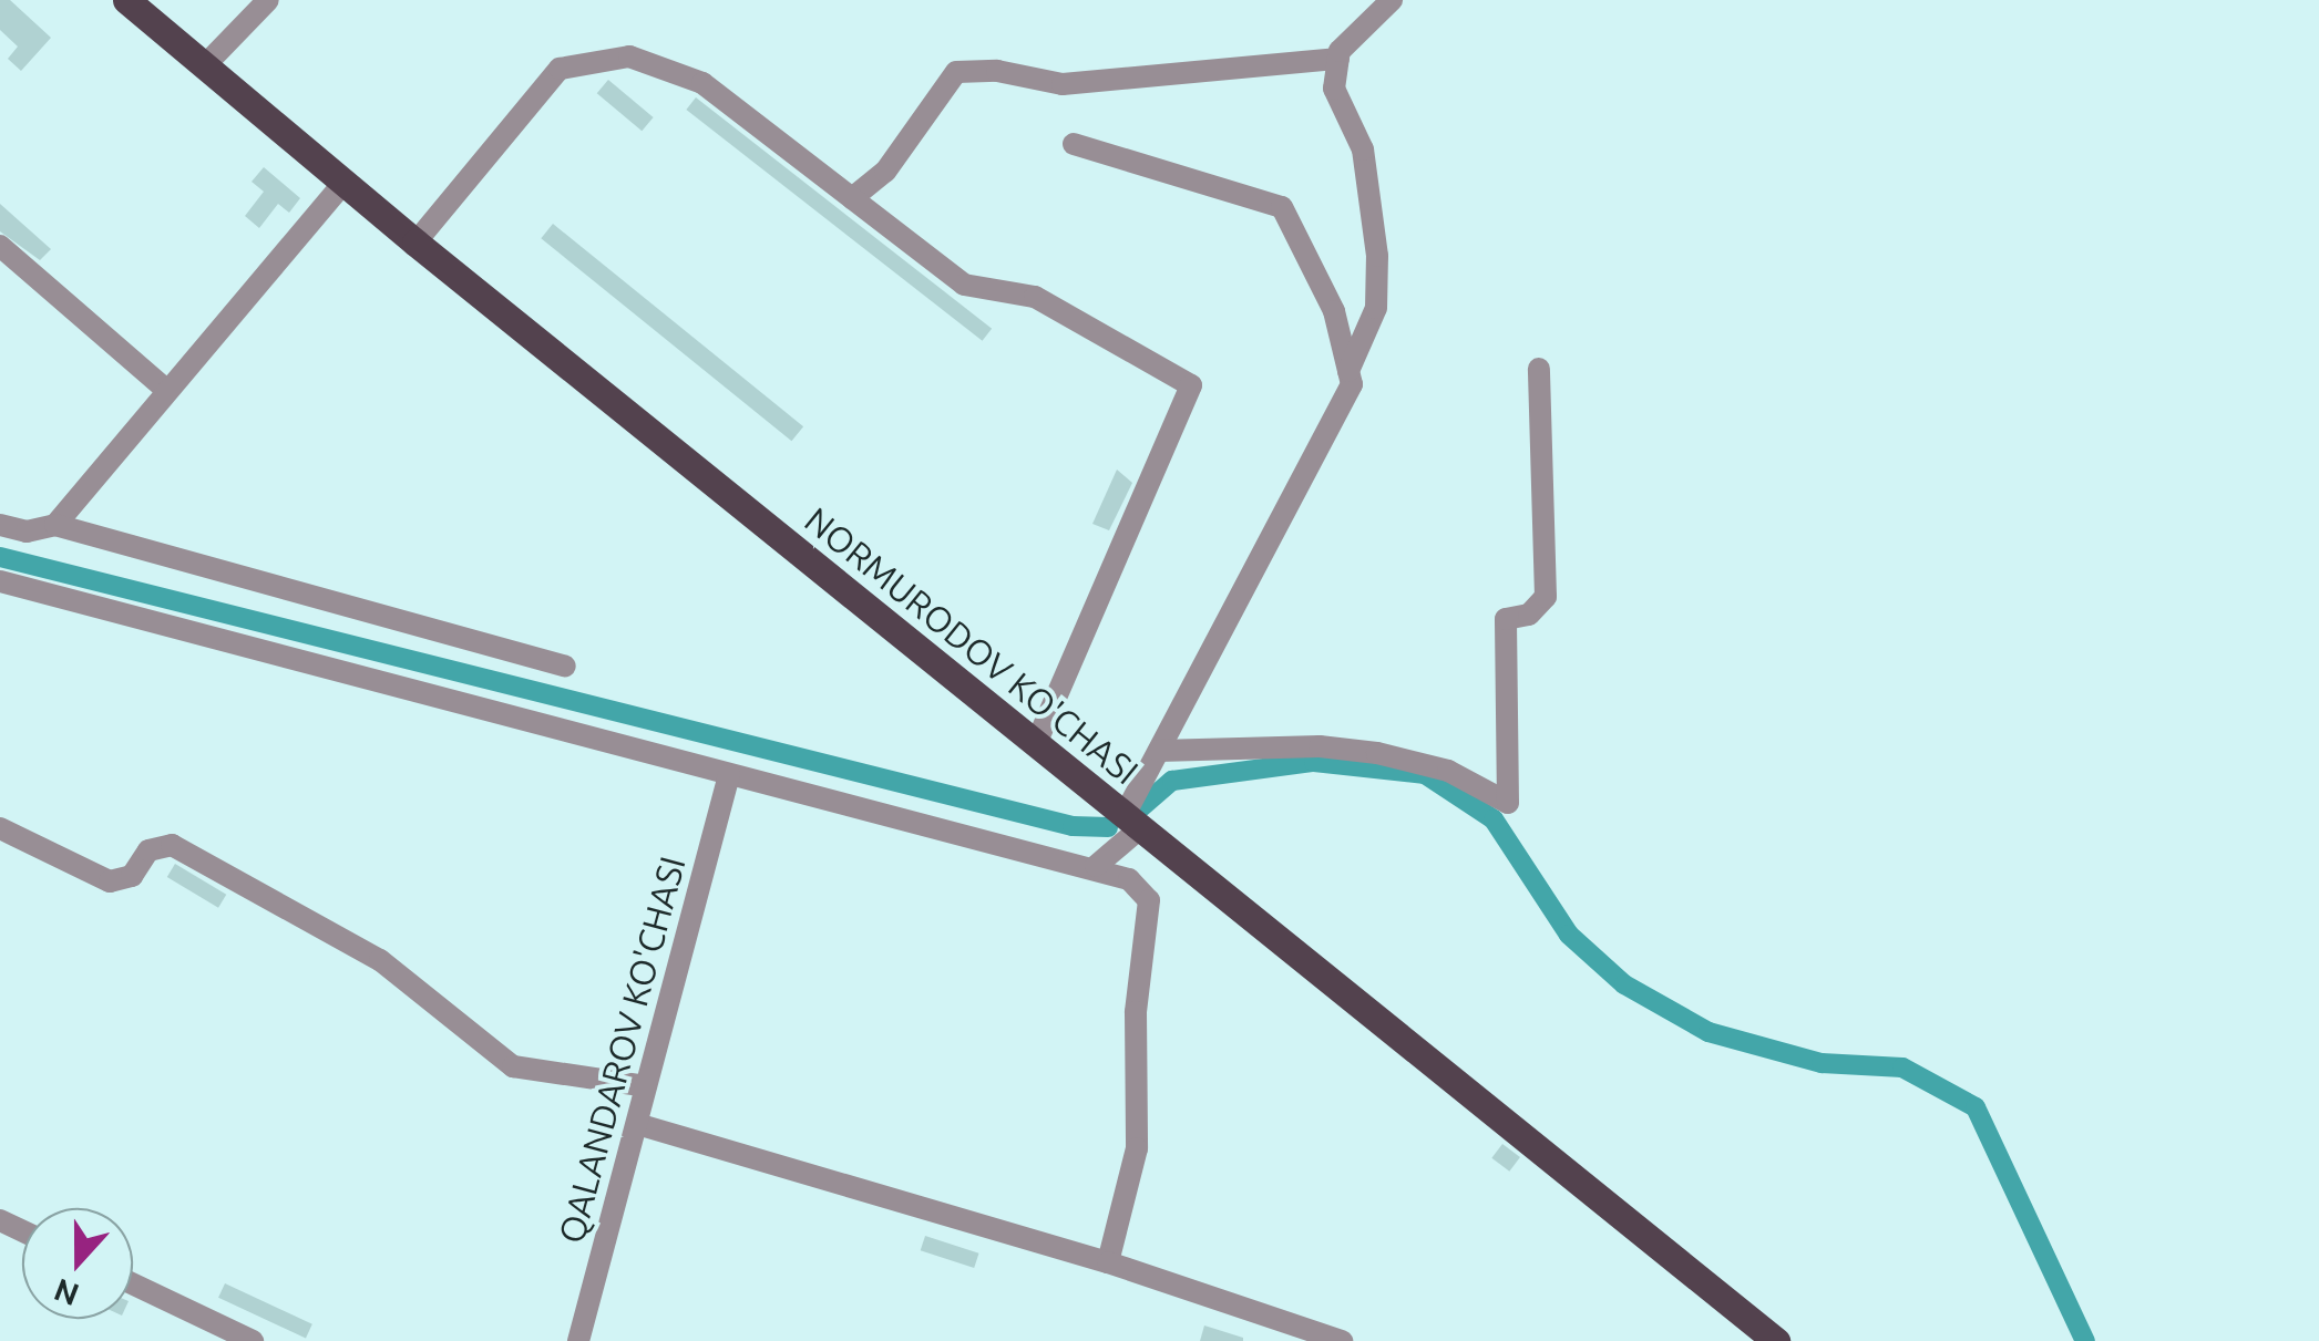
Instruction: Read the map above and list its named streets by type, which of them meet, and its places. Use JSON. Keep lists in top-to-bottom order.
{
  "streets": {
    "main road": ["NORMURODOV KO'CHASI"],
    "street": ["QALANDAROV KO'CHASI"]
  },
  "north": "bottom"
}
